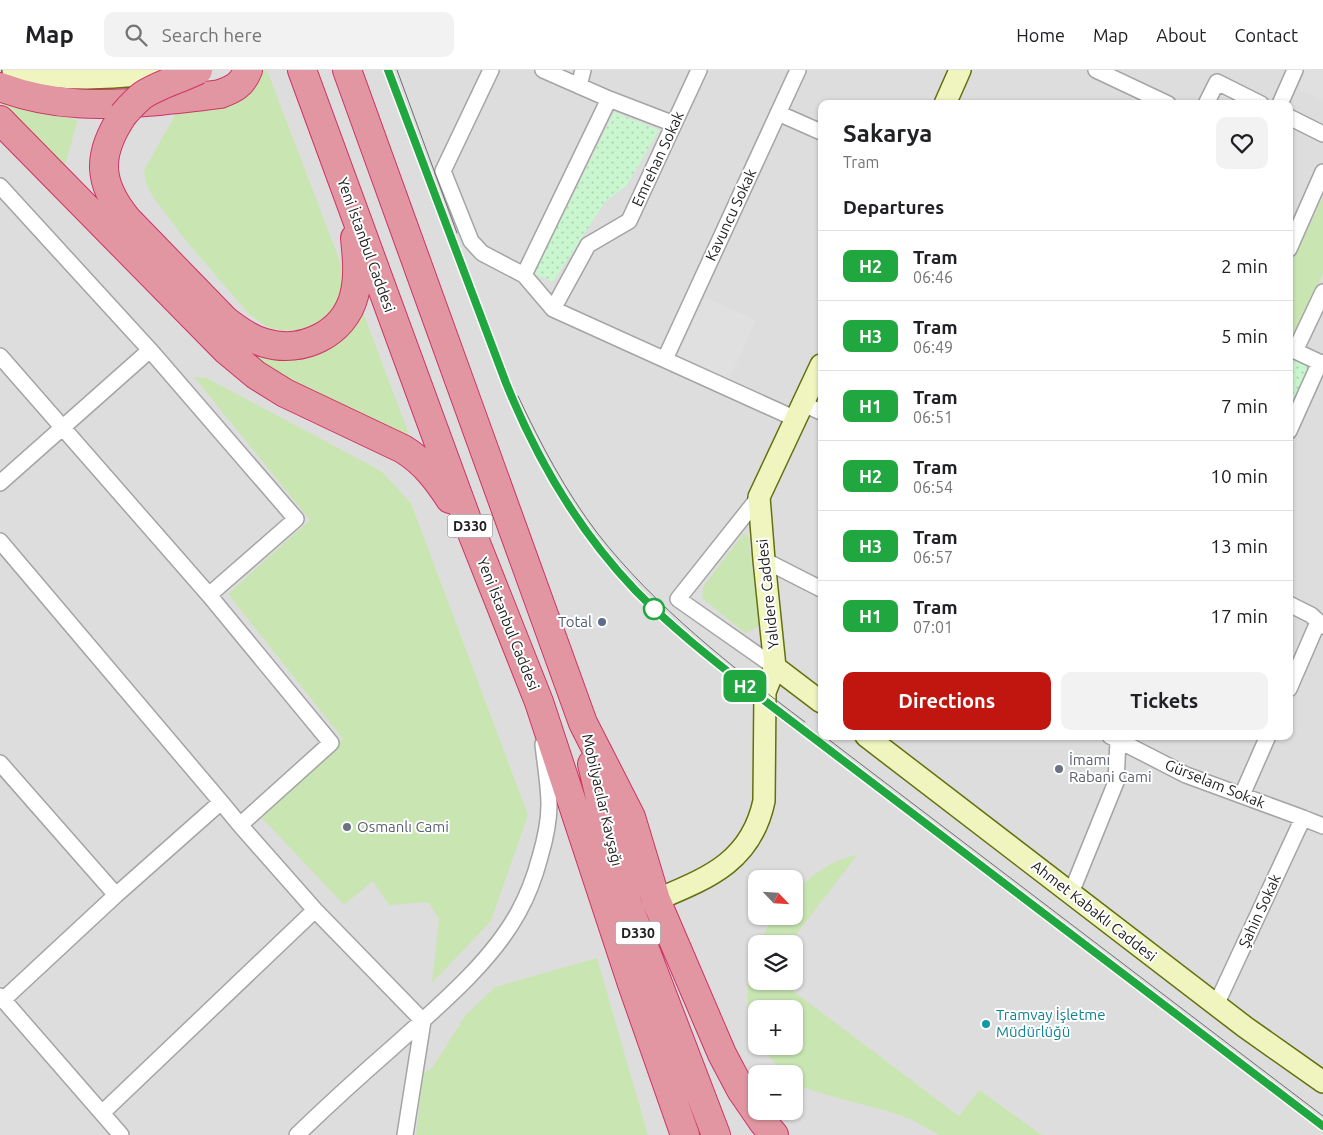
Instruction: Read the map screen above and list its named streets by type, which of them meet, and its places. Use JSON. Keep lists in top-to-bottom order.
{
  "streets": {
    "highway": ["Yeni İstanbul Caddesi", "D330", "Mobilyacılar Kavşağı"],
    "street": [
      "Emrehan Sokak",
      "Kavuncu Sokak",
      "Yalıdere Caddesi",
      "Gürselam Sokak",
      "Ahmet Kabaklı Caddesi",
      "Şahin Sokak"
    ]
  },
  "crossings": [
    ["Yeni İstanbul Caddesi", "D330"],
    ["D330", "Mobilyacılar Kavşağı"],
    ["Yalıdere Caddesi", "Mobilyacılar Kavşağı"],
    ["Gürselam Sokak", "Şahin Sokak"],
    ["Ahmet Kabaklı Caddesi", "Şahin Sokak"]
  ],
  "places": [
    "Total",
    "İmamı Rabani Cami",
    "Osmanlı Cami",
    "Tramvay İşletme Müdürlüğü"
  ],
  "lines": ["tram line H2"],
  "north": "bottom right",
  "page": {
    "header": "Map",
    "search": "Search here",
    "nav": [
      "Home",
      "Map",
      "About",
      "Contact"
    ],
    "on_map": "H2",
    "heading": [
      ["Sakarya", "Tram"],
      "Departures"
    ],
    "list": [
      {
        "mark": "H2",
        "name": "Tram",
        "note": "06:46",
        "value": "2 min"
      },
      {
        "mark": "H3",
        "name": "Tram",
        "note": "06:49",
        "value": "5 min"
      },
      {
        "mark": "H1",
        "name": "Tram",
        "note": "06:51",
        "value": "7 min"
      },
      {
        "mark": "H2",
        "name": "Tram",
        "note": "06:54",
        "value": "10 min"
      },
      {
        "mark": "H3",
        "name": "Tram",
        "note": "06:57",
        "value": "13 min"
      },
      {
        "mark": "H1",
        "name": "Tram",
        "note": "07:01",
        "value": "17 min"
      }
    ],
    "buttons": ["Directions", "Tickets"],
    "map_buttons": ["+", "−"]
  }
}
